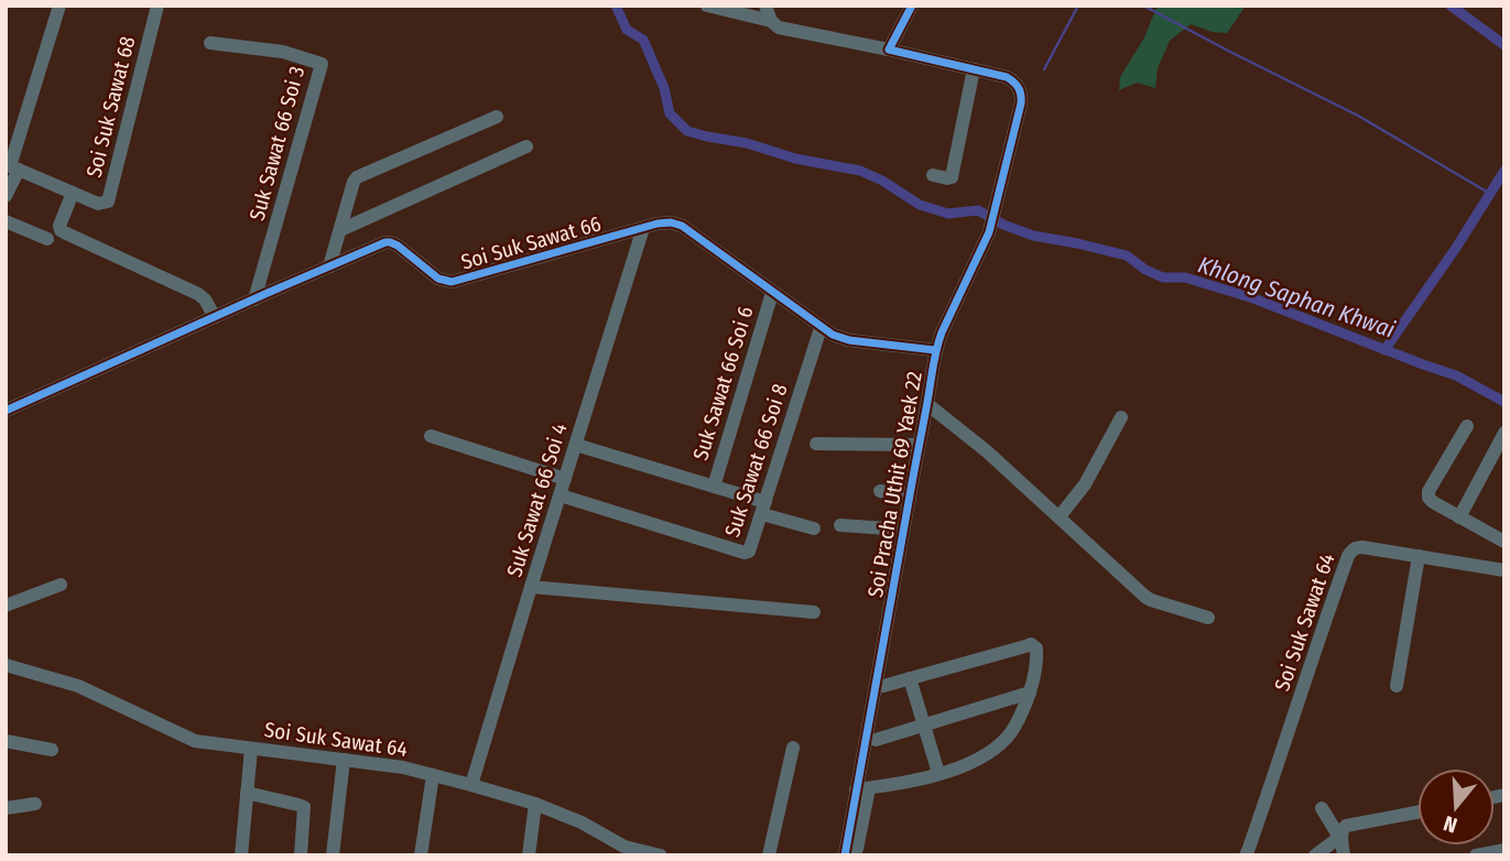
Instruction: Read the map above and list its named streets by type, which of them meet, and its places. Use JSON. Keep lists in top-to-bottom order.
{
  "streets": {
    "street": [
      "Soi Suk Sawat 68",
      "Suk Sawat 66 Soi 3",
      "Soi Suk Sawat 66",
      "Suk Sawat 66 Soi 6",
      "Suk Sawat 66 Soi 8",
      "Soi Pracha Uthit 69 Yaek 22",
      "Suk Sawat 66 Soi 4",
      "Soi Suk Sawat 64"
    ]
  },
  "crossings": [
    ["Suk Sawat 66 Soi 3", "Soi Suk Sawat 66"],
    ["Soi Suk Sawat 66", "Suk Sawat 66 Soi 6"],
    ["Soi Suk Sawat 66", "Suk Sawat 66 Soi 8"],
    ["Soi Suk Sawat 66", "Soi Pracha Uthit 69 Yaek 22"],
    ["Soi Suk Sawat 66", "Suk Sawat 66 Soi 4"],
    ["Suk Sawat 66 Soi 8", "Suk Sawat 66 Soi 4"],
    ["Suk Sawat 66 Soi 4", "Soi Suk Sawat 64"]
  ],
  "water": ["Khlong Saphan Khwai"],
  "north": "bottom"
}
